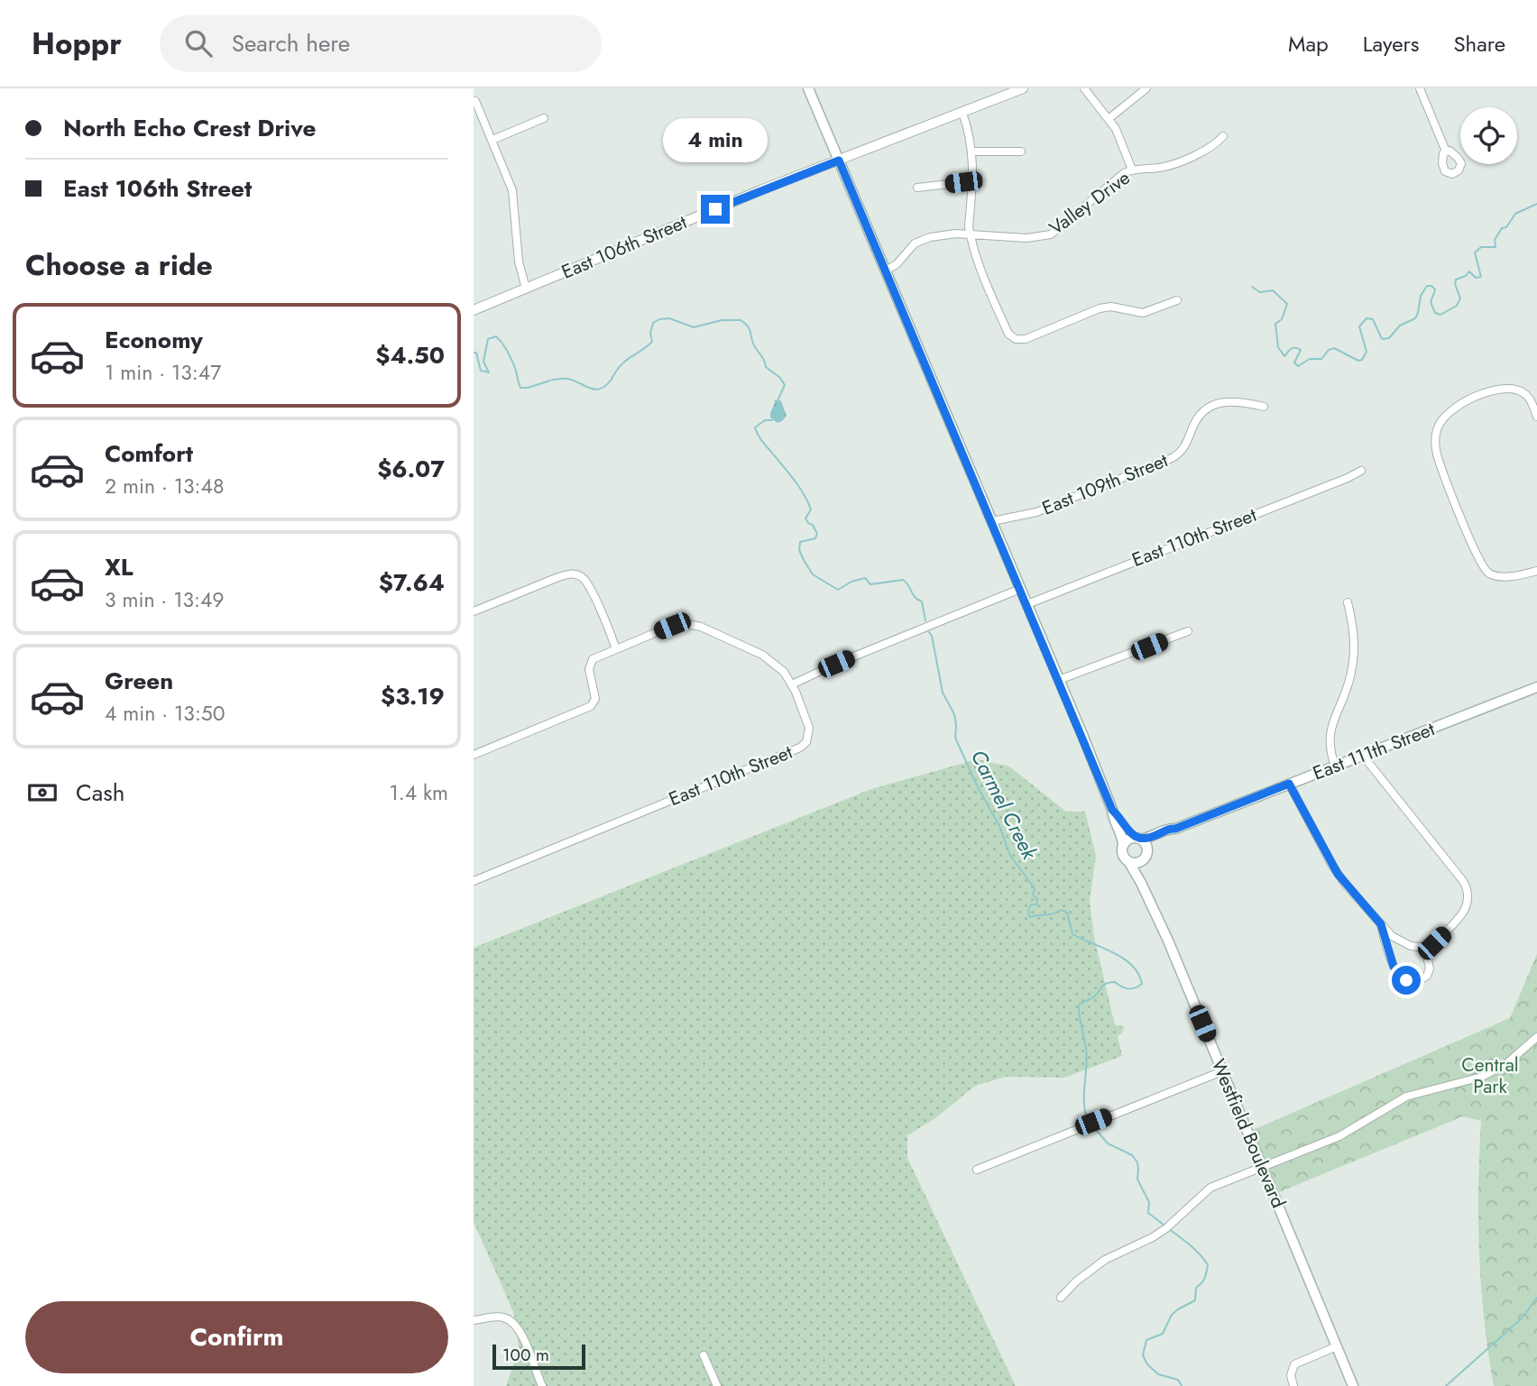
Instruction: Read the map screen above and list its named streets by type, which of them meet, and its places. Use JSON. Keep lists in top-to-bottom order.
{
  "streets": {
    "main road": ["East 111th Street", "Westfield Boulevard"],
    "street": [
      "Valley Drive",
      "East 106th Street",
      "East 109th Street",
      "East 110th Street"
    ]
  },
  "crossings": [
    ["East 111th Street", "Westfield Boulevard"]
  ],
  "water": ["Carmel Creek"],
  "parks": ["Central Park"],
  "scale_bar": "100 m",
  "page": {
    "header": "Hoppr",
    "search": "Search here",
    "nav": ["Map", "Layers", "Share"],
    "banner": ["North Echo Crest Drive", "East 106th Street"],
    "bubble": "4 min",
    "heading": "Choose a ride",
    "list": [
      {
        "name": "Economy",
        "note": "1 min · 13:47",
        "value": "$4.50"
      },
      {
        "name": "Comfort",
        "note": "2 min · 13:48",
        "value": "$6.07"
      },
      {
        "name": "XL",
        "note": "3 min · 13:49",
        "value": "$7.64"
      },
      {
        "name": "Green",
        "note": "4 min · 13:50",
        "value": "$3.19"
      }
    ],
    "pay": ["Cash", "1.4 km"],
    "buttons": "Confirm",
    "scale": "100 m"
  }
}
